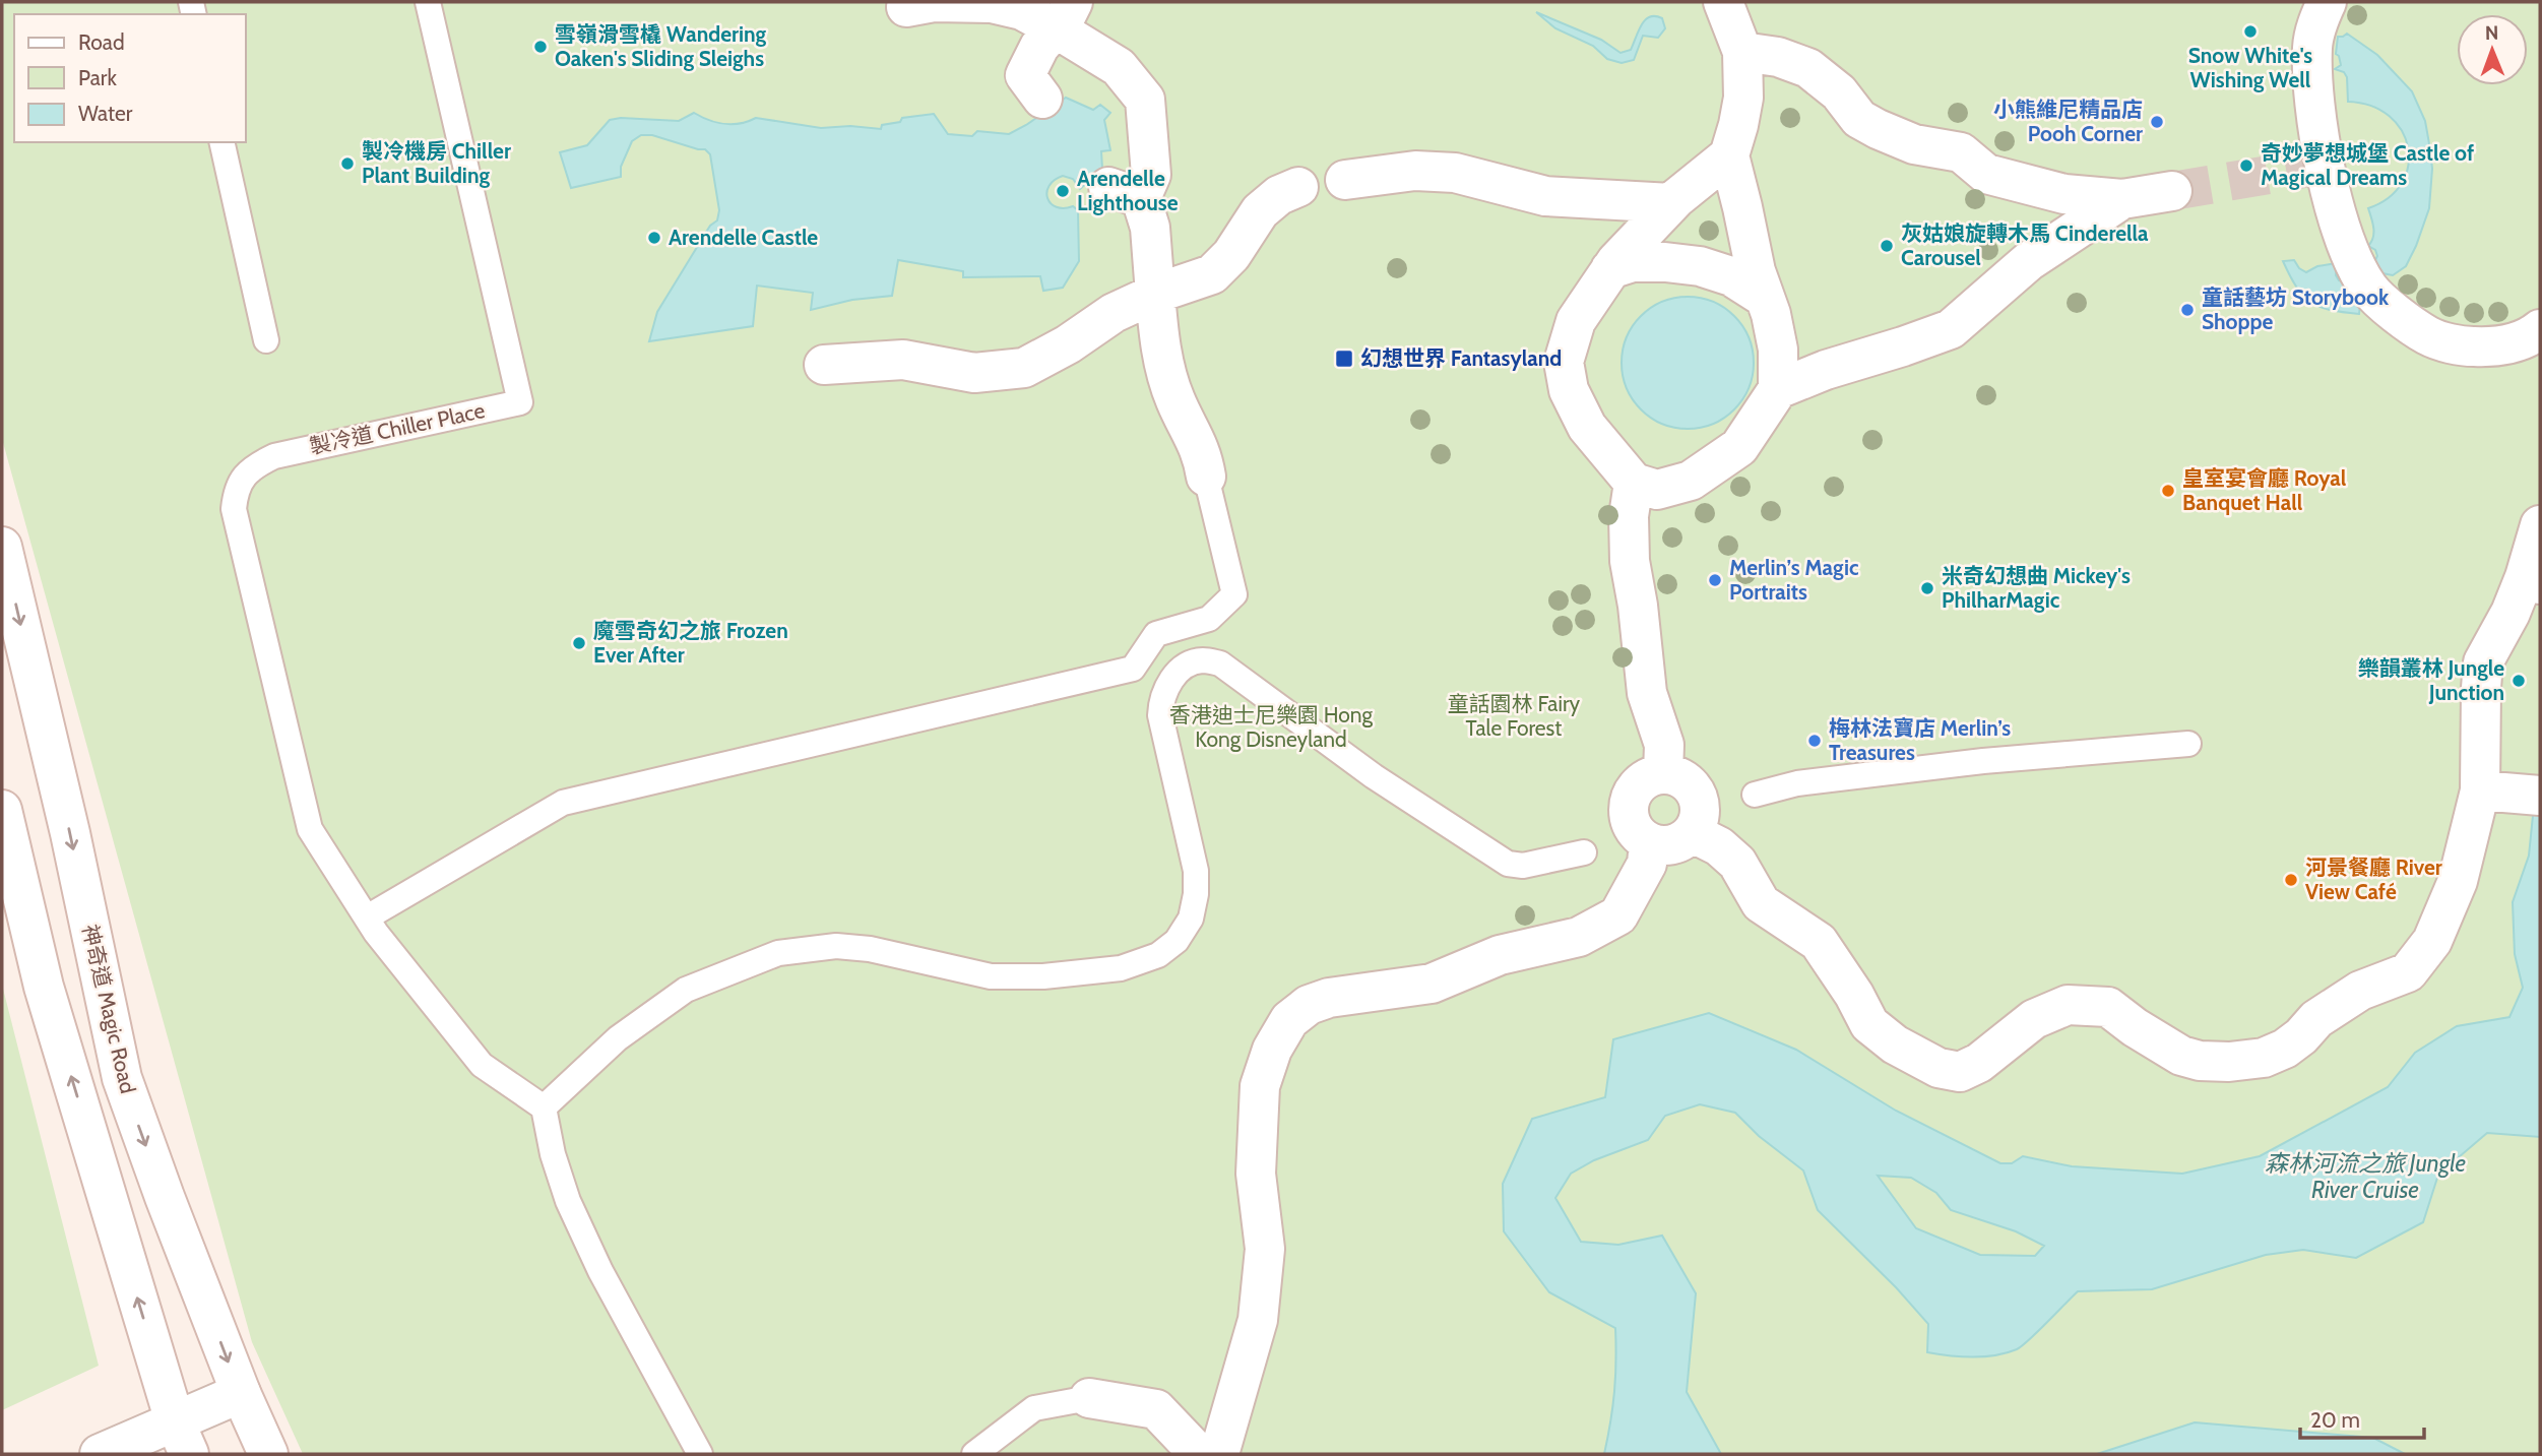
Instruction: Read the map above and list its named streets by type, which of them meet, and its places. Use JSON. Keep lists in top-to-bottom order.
{
  "streets": {
    "street": ["神奇道 Magic Road"],
    "lane": ["製冷道 Chiller Place"]
  },
  "water": ["森林河流之旅 Jungle River Cruise"],
  "parks": ["童話園林 Fairy Tale Forest", "香港迪士尼樂園 Hong Kong Disneyland"],
  "places": {
    "other": [
      "Snow White's Wishing Well",
      "雪嶺滑雪橇 Wandering Oaken's Sliding Sleighs",
      "小熊維尼精品店 Pooh Corner",
      "製冷機房 Chiller Plant Building",
      "奇妙夢想城堡 Castle of Magical Dreams",
      "Arendelle Lighthouse",
      "Arendelle Castle",
      "灰姑娘旋轉木馬 Cinderella Carousel",
      "童話藝坊 Storybook Shoppe",
      "皇室宴會廳 Royal Banquet Hall",
      "Merlin’s Magic Portraits",
      "米奇幻想曲 Mickey's PhilharMagic",
      "魔雪奇幻之旅 Frozen Ever After",
      "樂韻叢林 Jungle Junction",
      "梅林法寶店 Merlin’s Treasures",
      "河景餐廳 River View Café"
    ],
    "transit": ["幻想世界 Fantasyland"]
  },
  "legend": ["Road", "Park", "Water"],
  "scale_bar": "20 m",
  "north": "top"
}
